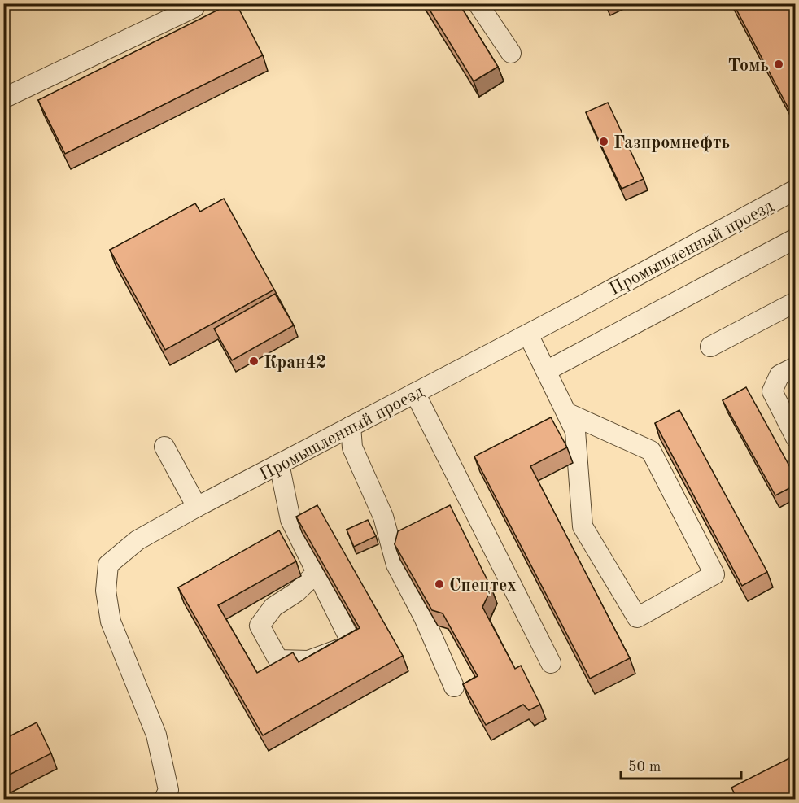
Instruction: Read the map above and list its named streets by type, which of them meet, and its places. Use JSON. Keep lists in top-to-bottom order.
{
  "streets": {
    "lane": ["Промышленный проезд"]
  },
  "places": [
    "Томь",
    "Газпромнефть",
    "Кран42",
    "Спецтех"
  ],
  "scale_bar": "50 m"
}
